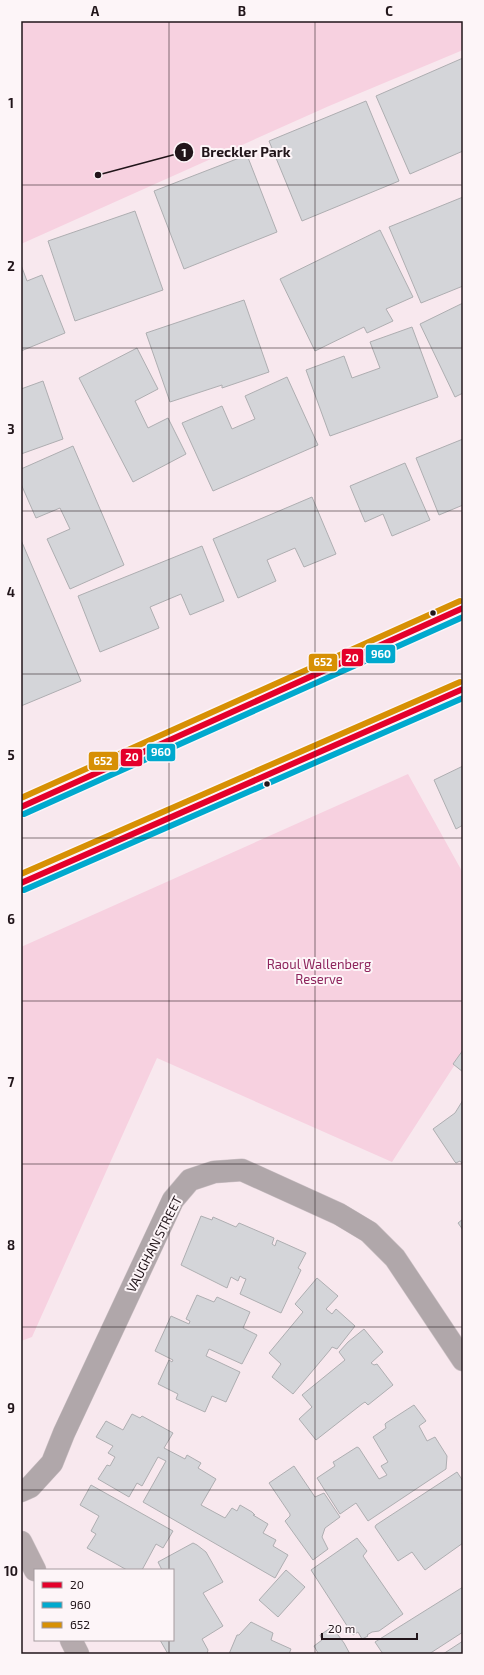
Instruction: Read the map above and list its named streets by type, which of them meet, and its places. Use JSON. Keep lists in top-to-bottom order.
{
  "streets": {
    "street": ["VAUGHAN STREET"]
  },
  "parks": ["Raoul Wallenberg Reserve"],
  "places": ["Breckler Park"],
  "lines": ["transit line 652", "transit line 20", "transit line 960"],
  "legend": ["20", "960", "652"],
  "scale_bar": "20 m",
  "grid": {
    "columns": ["A", "B", "C"],
    "rows": [
      "1",
      "2",
      "3",
      "4",
      "5",
      "6",
      "7",
      "8",
      "9",
      "10"
    ]
  }
}
